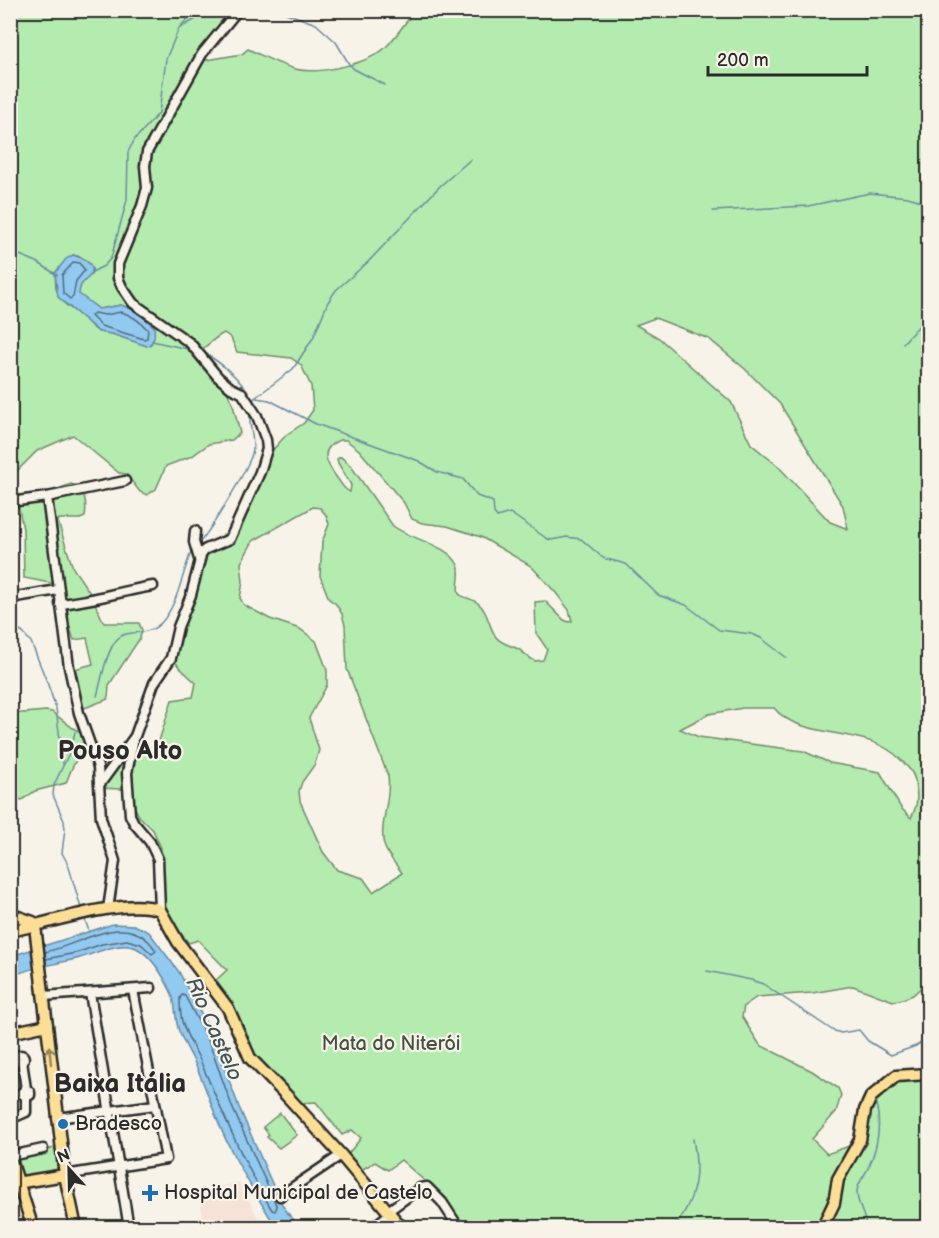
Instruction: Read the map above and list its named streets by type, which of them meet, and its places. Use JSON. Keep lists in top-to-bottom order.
{
  "districts": ["Pouso Alto", "Baixa Itália"],
  "water": ["Rio Castelo"],
  "parks": ["Mata do Niterói"],
  "places": {
    "other": ["Bradesco"],
    "health": ["Hospital Municipal de Castelo"]
  },
  "scale_bar": "200 m",
  "north": "top"
}
